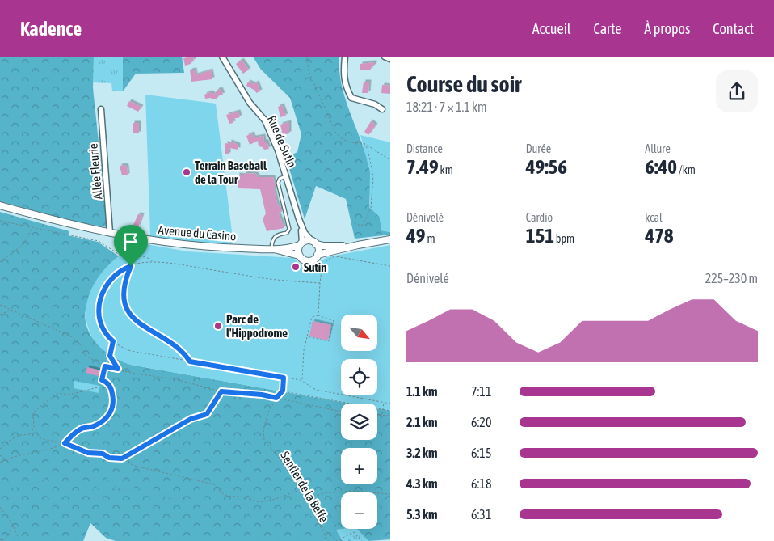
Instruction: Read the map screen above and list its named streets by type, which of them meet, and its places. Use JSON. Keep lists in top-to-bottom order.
{
  "streets": {
    "street": ["Rue de Sutin", "Allée Fleurie", "Avenue du Casino"],
    "path": ["Sentier de la Beffe"]
  },
  "crossings": [
    ["Allée Fleurie", "Avenue du Casino"]
  ],
  "places": ["Terrain Baseball de la Tour", "Sutin", "Parc de l'Hippodrome"],
  "north": "bottom right",
  "page": {
    "header": "Kadence",
    "nav": [
      "Accueil",
      "Carte",
      "À propos",
      "Contact"
    ],
    "heading": ["Course du soir", "18:21 · 7 × 1.1 km"],
    "stats": [
      ["Distance", "7.49 km"],
      ["Durée", "49:56"],
      ["Allure", "6:40 /km"],
      ["Dénivelé", "49 m"],
      ["Cardio", "151 bpm"],
      ["kcal", "478"]
    ],
    "chart": ["Dénivelé", "225–230 m"],
    "map_buttons": ["+", "−"],
    "list": [
      {
        "name": "1.1 km",
        "note": "7:11"
      },
      {
        "name": "2.1 km",
        "note": "6:20"
      },
      {
        "name": "3.2 km",
        "note": "6:15"
      },
      {
        "name": "4.3 km",
        "note": "6:18"
      },
      {
        "name": "5.3 km",
        "note": "6:31"
      }
    ]
  }
}
